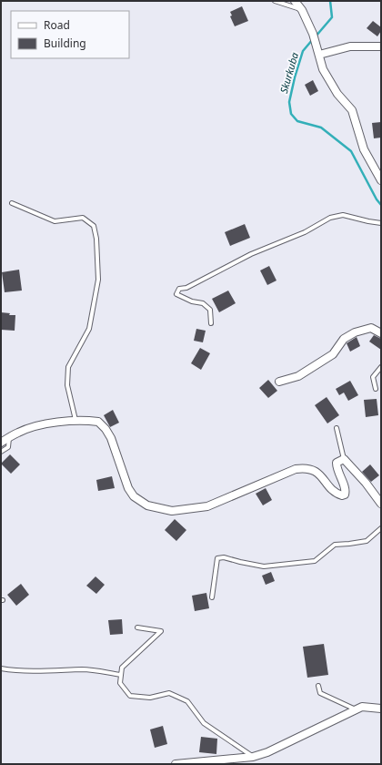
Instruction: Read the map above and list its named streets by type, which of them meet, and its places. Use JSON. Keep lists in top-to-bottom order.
{
  "water": ["Skurkuba"],
  "legend": ["Road", "Building"]
}
